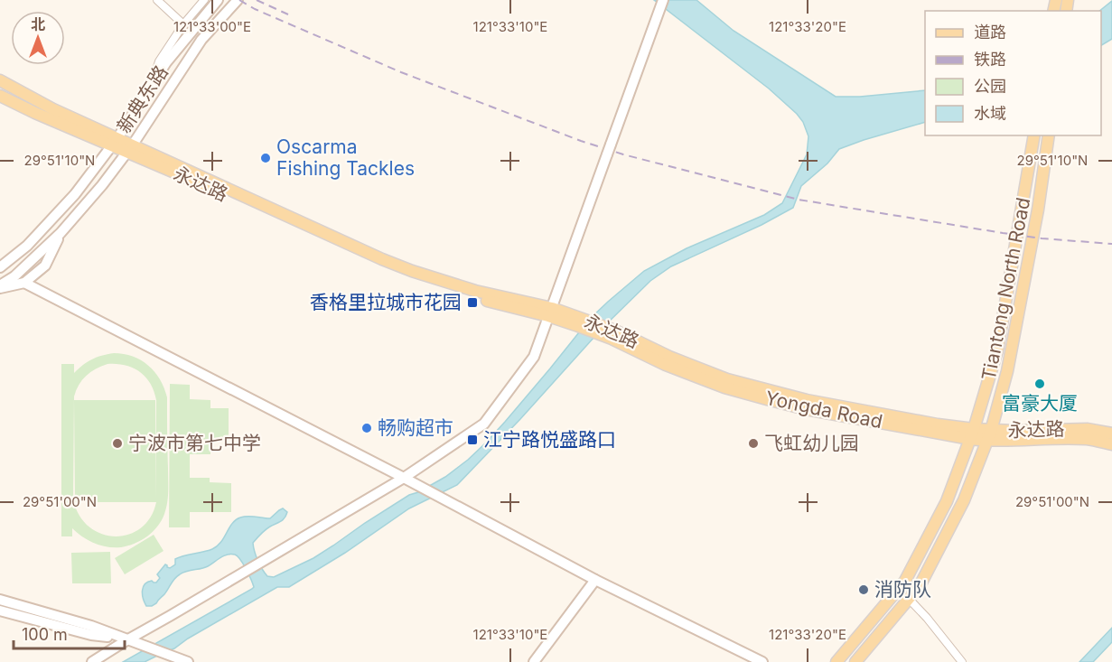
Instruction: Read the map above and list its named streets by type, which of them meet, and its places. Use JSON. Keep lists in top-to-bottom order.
{
  "streets": {
    "main road": ["永达路", "Tiantong North Road"],
    "street": ["新典东路"]
  },
  "crossings": [
    ["新典东路", "永达路"],
    ["永达路", "Tiantong North Road"]
  ],
  "places": {
    "other": [
      "Oscarma Fishing Tackles",
      "富豪大厦",
      "畅购超市",
      "宁波市第七中学",
      "飞虹幼儿园",
      "消防队"
    ],
    "transit": ["香格里拉城市花园", "江宁路悦盛路口"]
  },
  "legend": [
    "道路",
    "铁路",
    "公园",
    "水域"
  ],
  "scale_bar": "100 m",
  "north": "top",
  "coordinates": [
    "121°33'00\"E",
    "121°33'10\"E",
    "121°33'20\"E",
    "29°51'10\"N",
    "29°51'00\"N"
  ]
}
